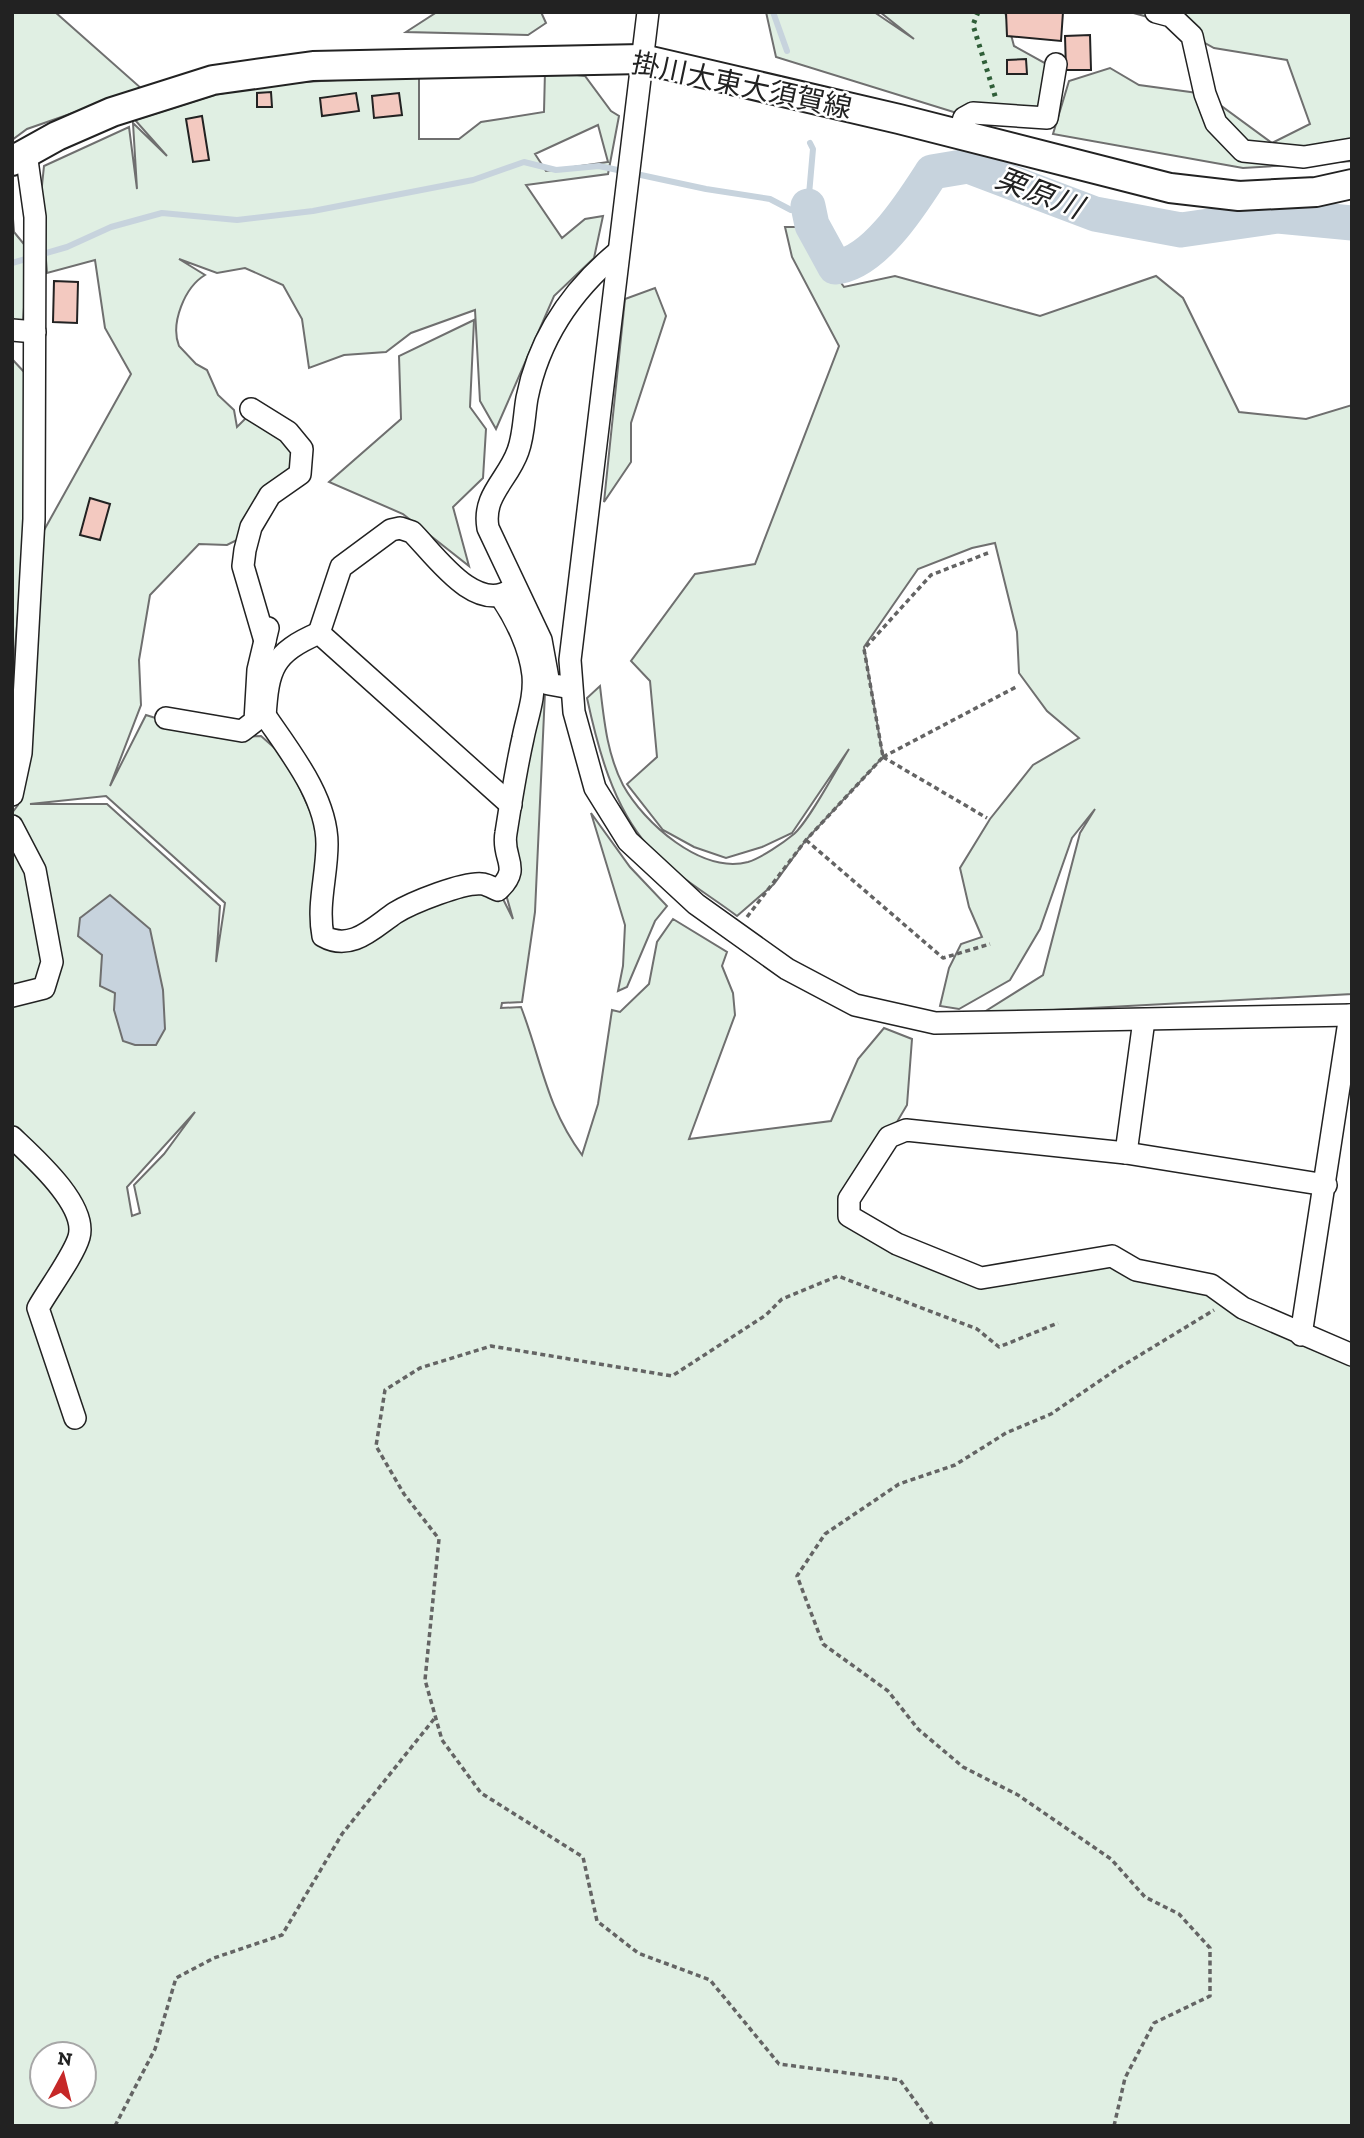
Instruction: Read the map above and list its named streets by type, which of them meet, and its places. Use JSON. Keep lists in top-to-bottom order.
{
  "streets": {
    "main road": ["掛川大東大須賀線"]
  },
  "water": ["栗原川"],
  "north": "top"
}
